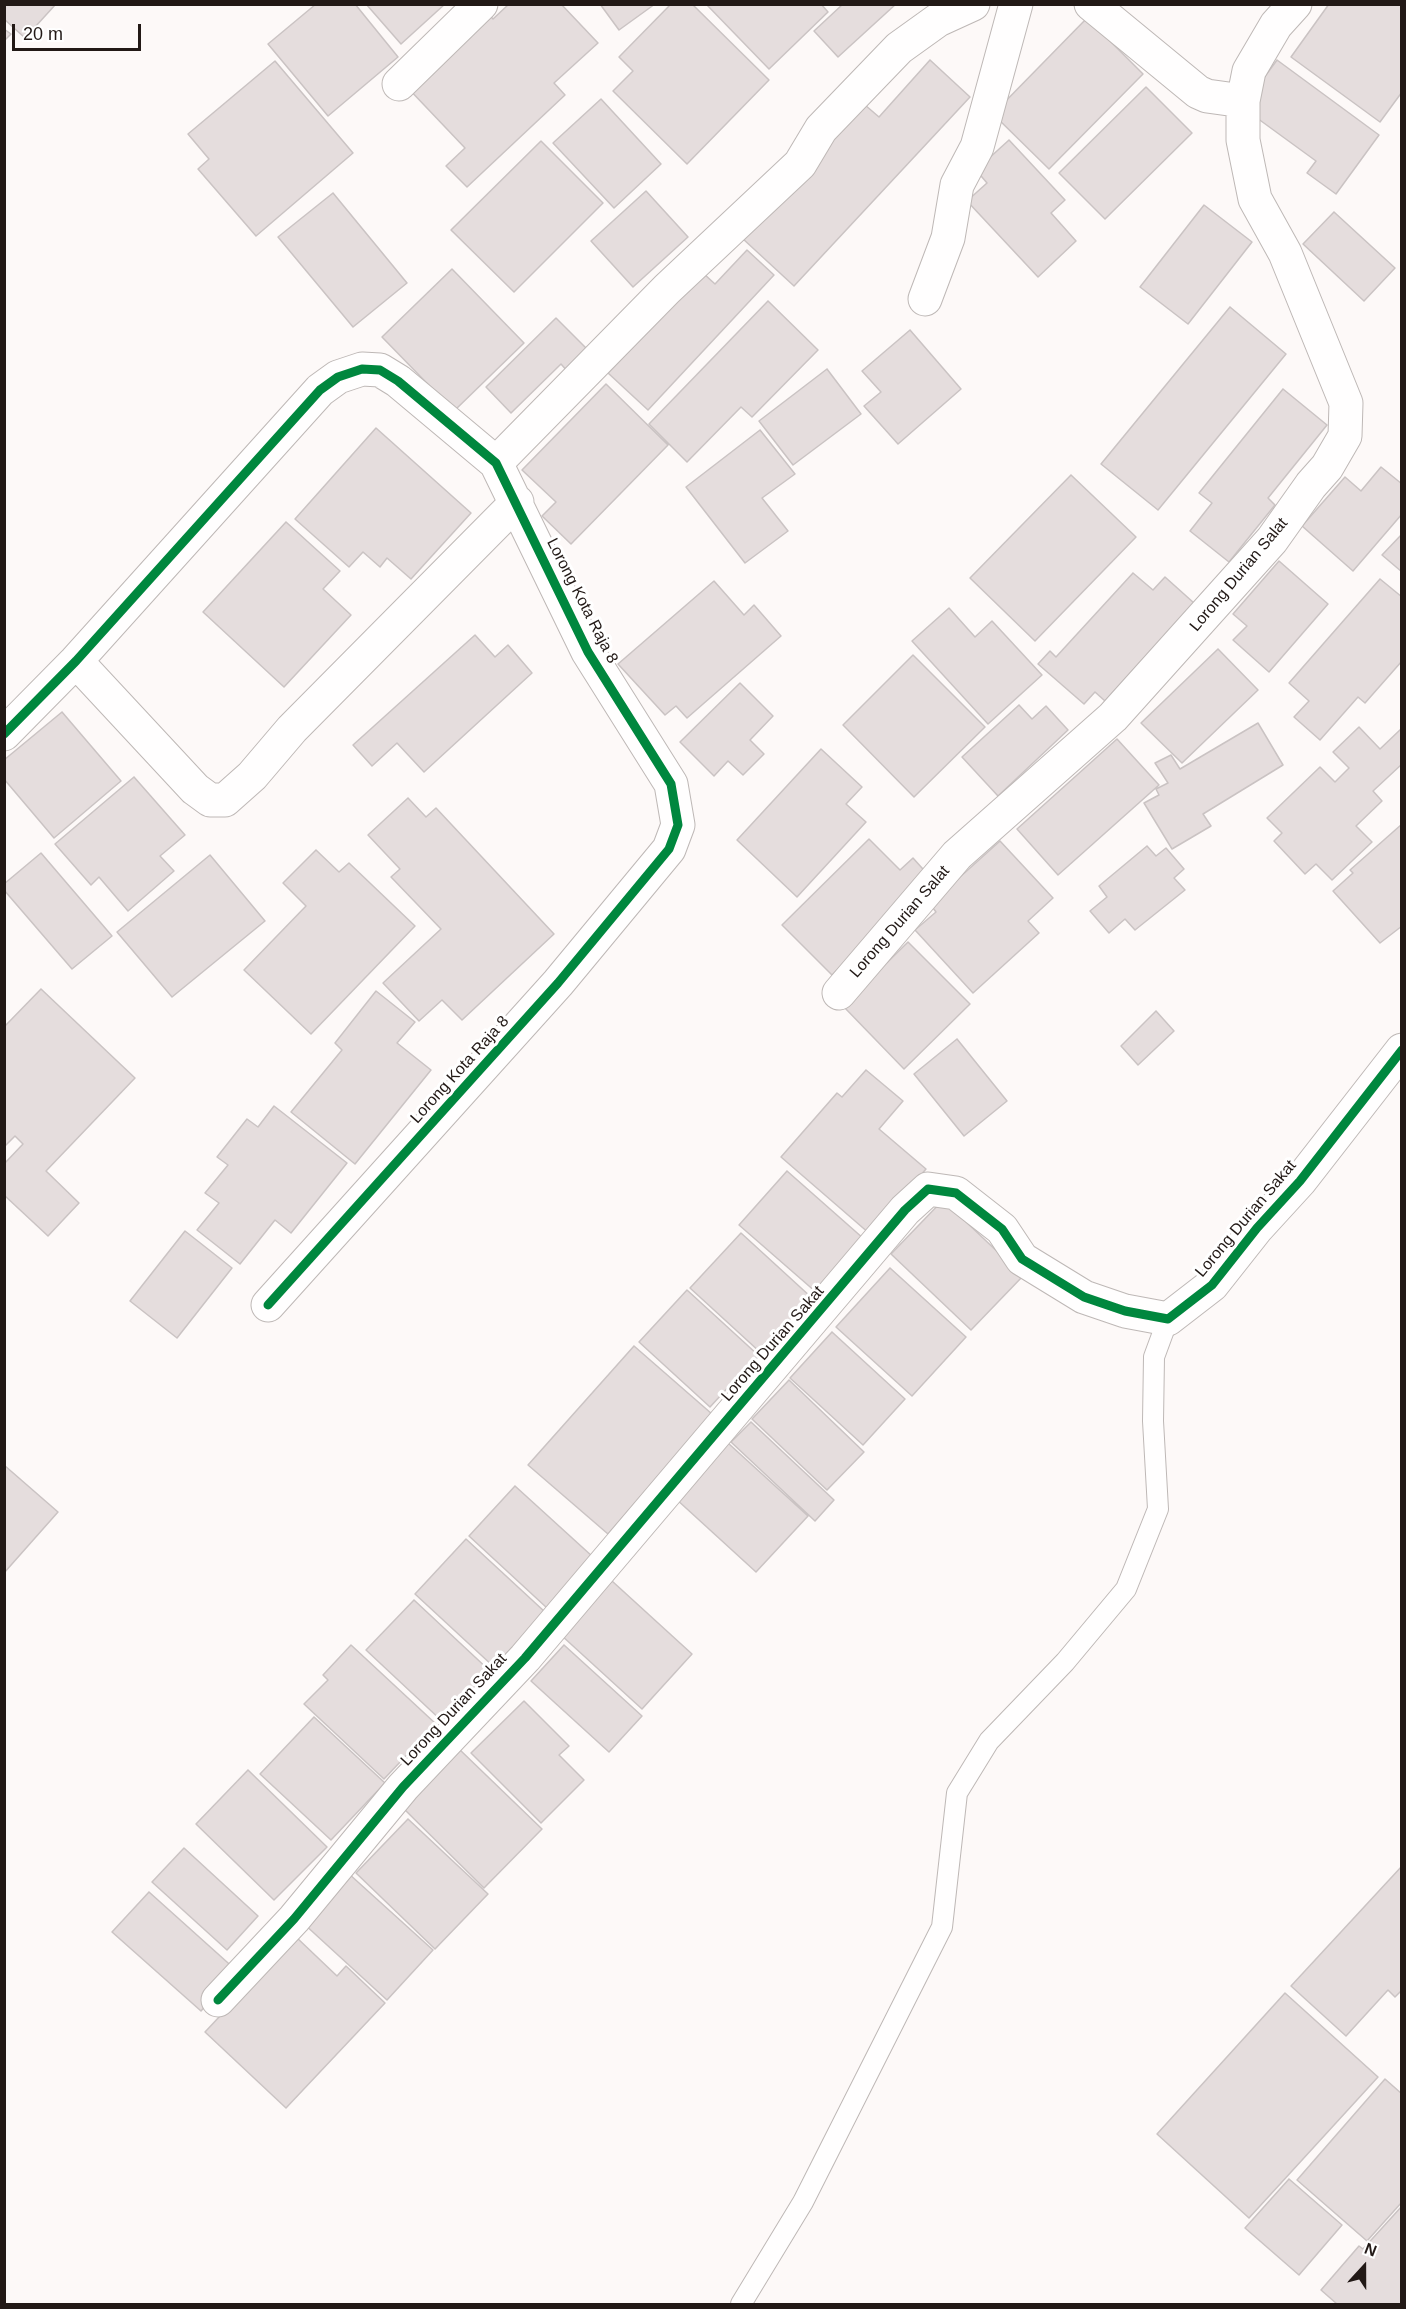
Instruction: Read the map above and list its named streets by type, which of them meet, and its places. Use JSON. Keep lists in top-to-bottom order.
{
  "streets": {
    "street": ["Lorong Durian Salat", "Lorong Kota Raja 8", "Lorong Durian Sakat"]
  },
  "scale_bar": "20 m",
  "north": "top"
}
